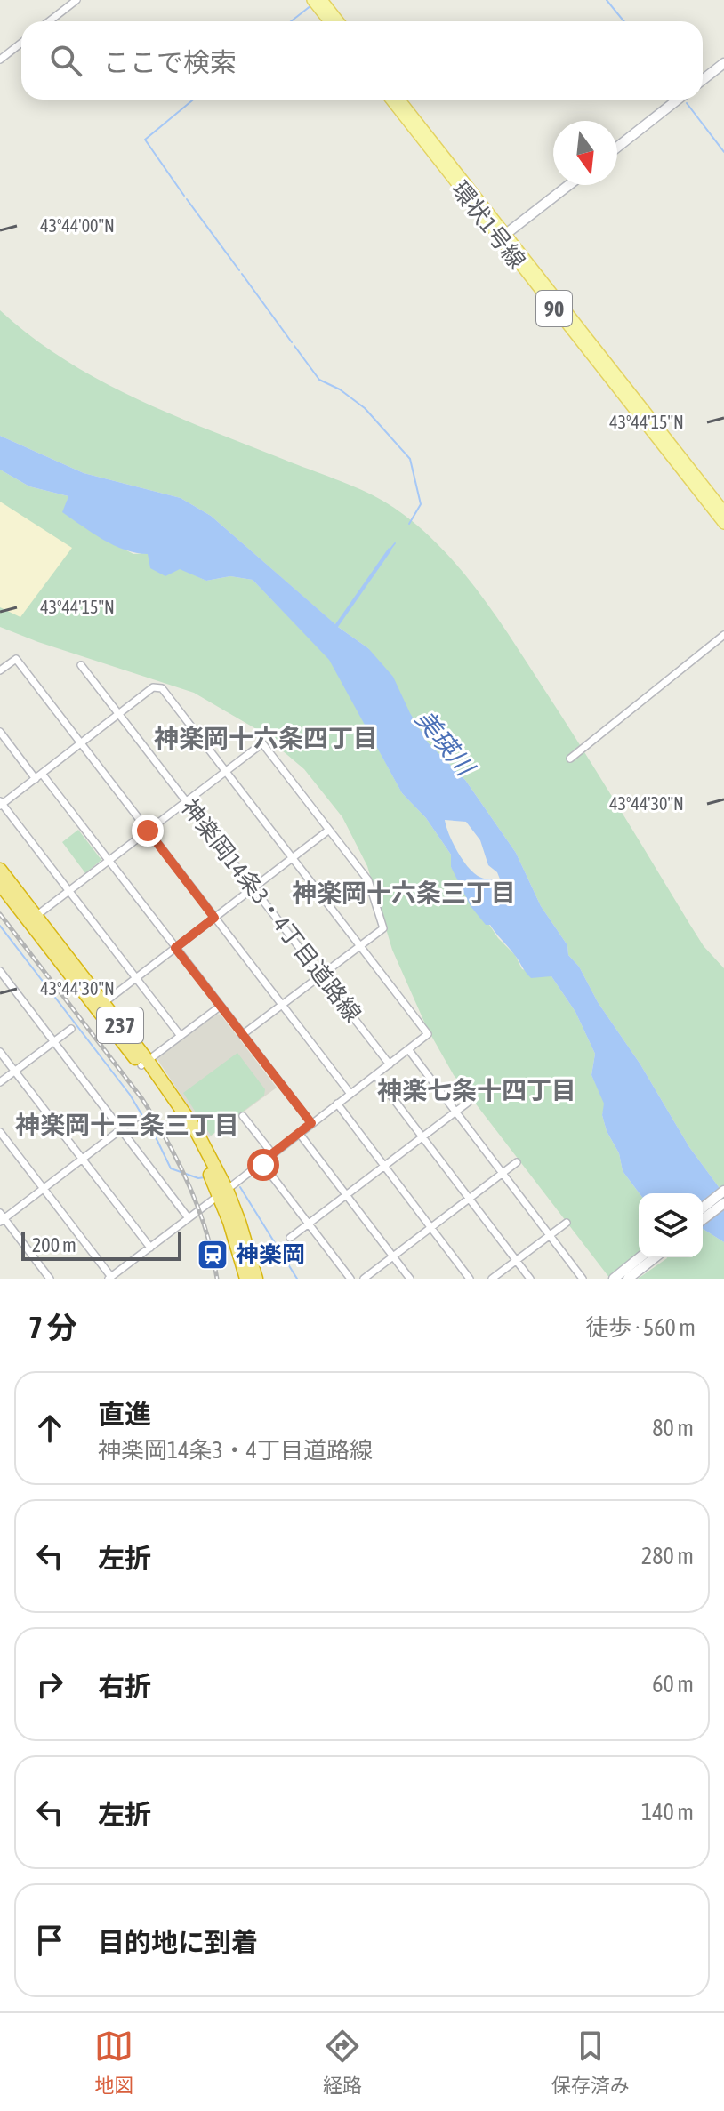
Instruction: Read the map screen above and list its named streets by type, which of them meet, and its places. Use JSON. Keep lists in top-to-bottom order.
{
  "streets": {
    "highway": ["237"],
    "main road": ["環状1号線", "90"],
    "street": ["神楽岡14条3・4丁目道路線"]
  },
  "districts": [
    "神楽岡十六条四丁目",
    "神楽岡十六条三丁目",
    "神楽七条十四丁目",
    "神楽岡十三条三丁目"
  ],
  "water": ["美瑛川"],
  "places": {
    "station": ["神楽岡"]
  },
  "scale_bar": "200 m",
  "north": "bottom",
  "page": {
    "search": "ここで検索",
    "scale": "200 m",
    "heading": ["7 分", "徒歩 · 560 m"],
    "list": [
      ["直進", "神楽岡14条3・4丁目道路線", "80 m"],
      ["左折", "280 m"],
      ["右折", "60 m"],
      ["左折", "140 m"],
      "目的地に到着"
    ],
    "nav": ["地図", "経路", "保存済み"]
  },
  "coordinates": ["43°44'00\"N", "43°44'15\"N", "43°44'30\"N"]
}
